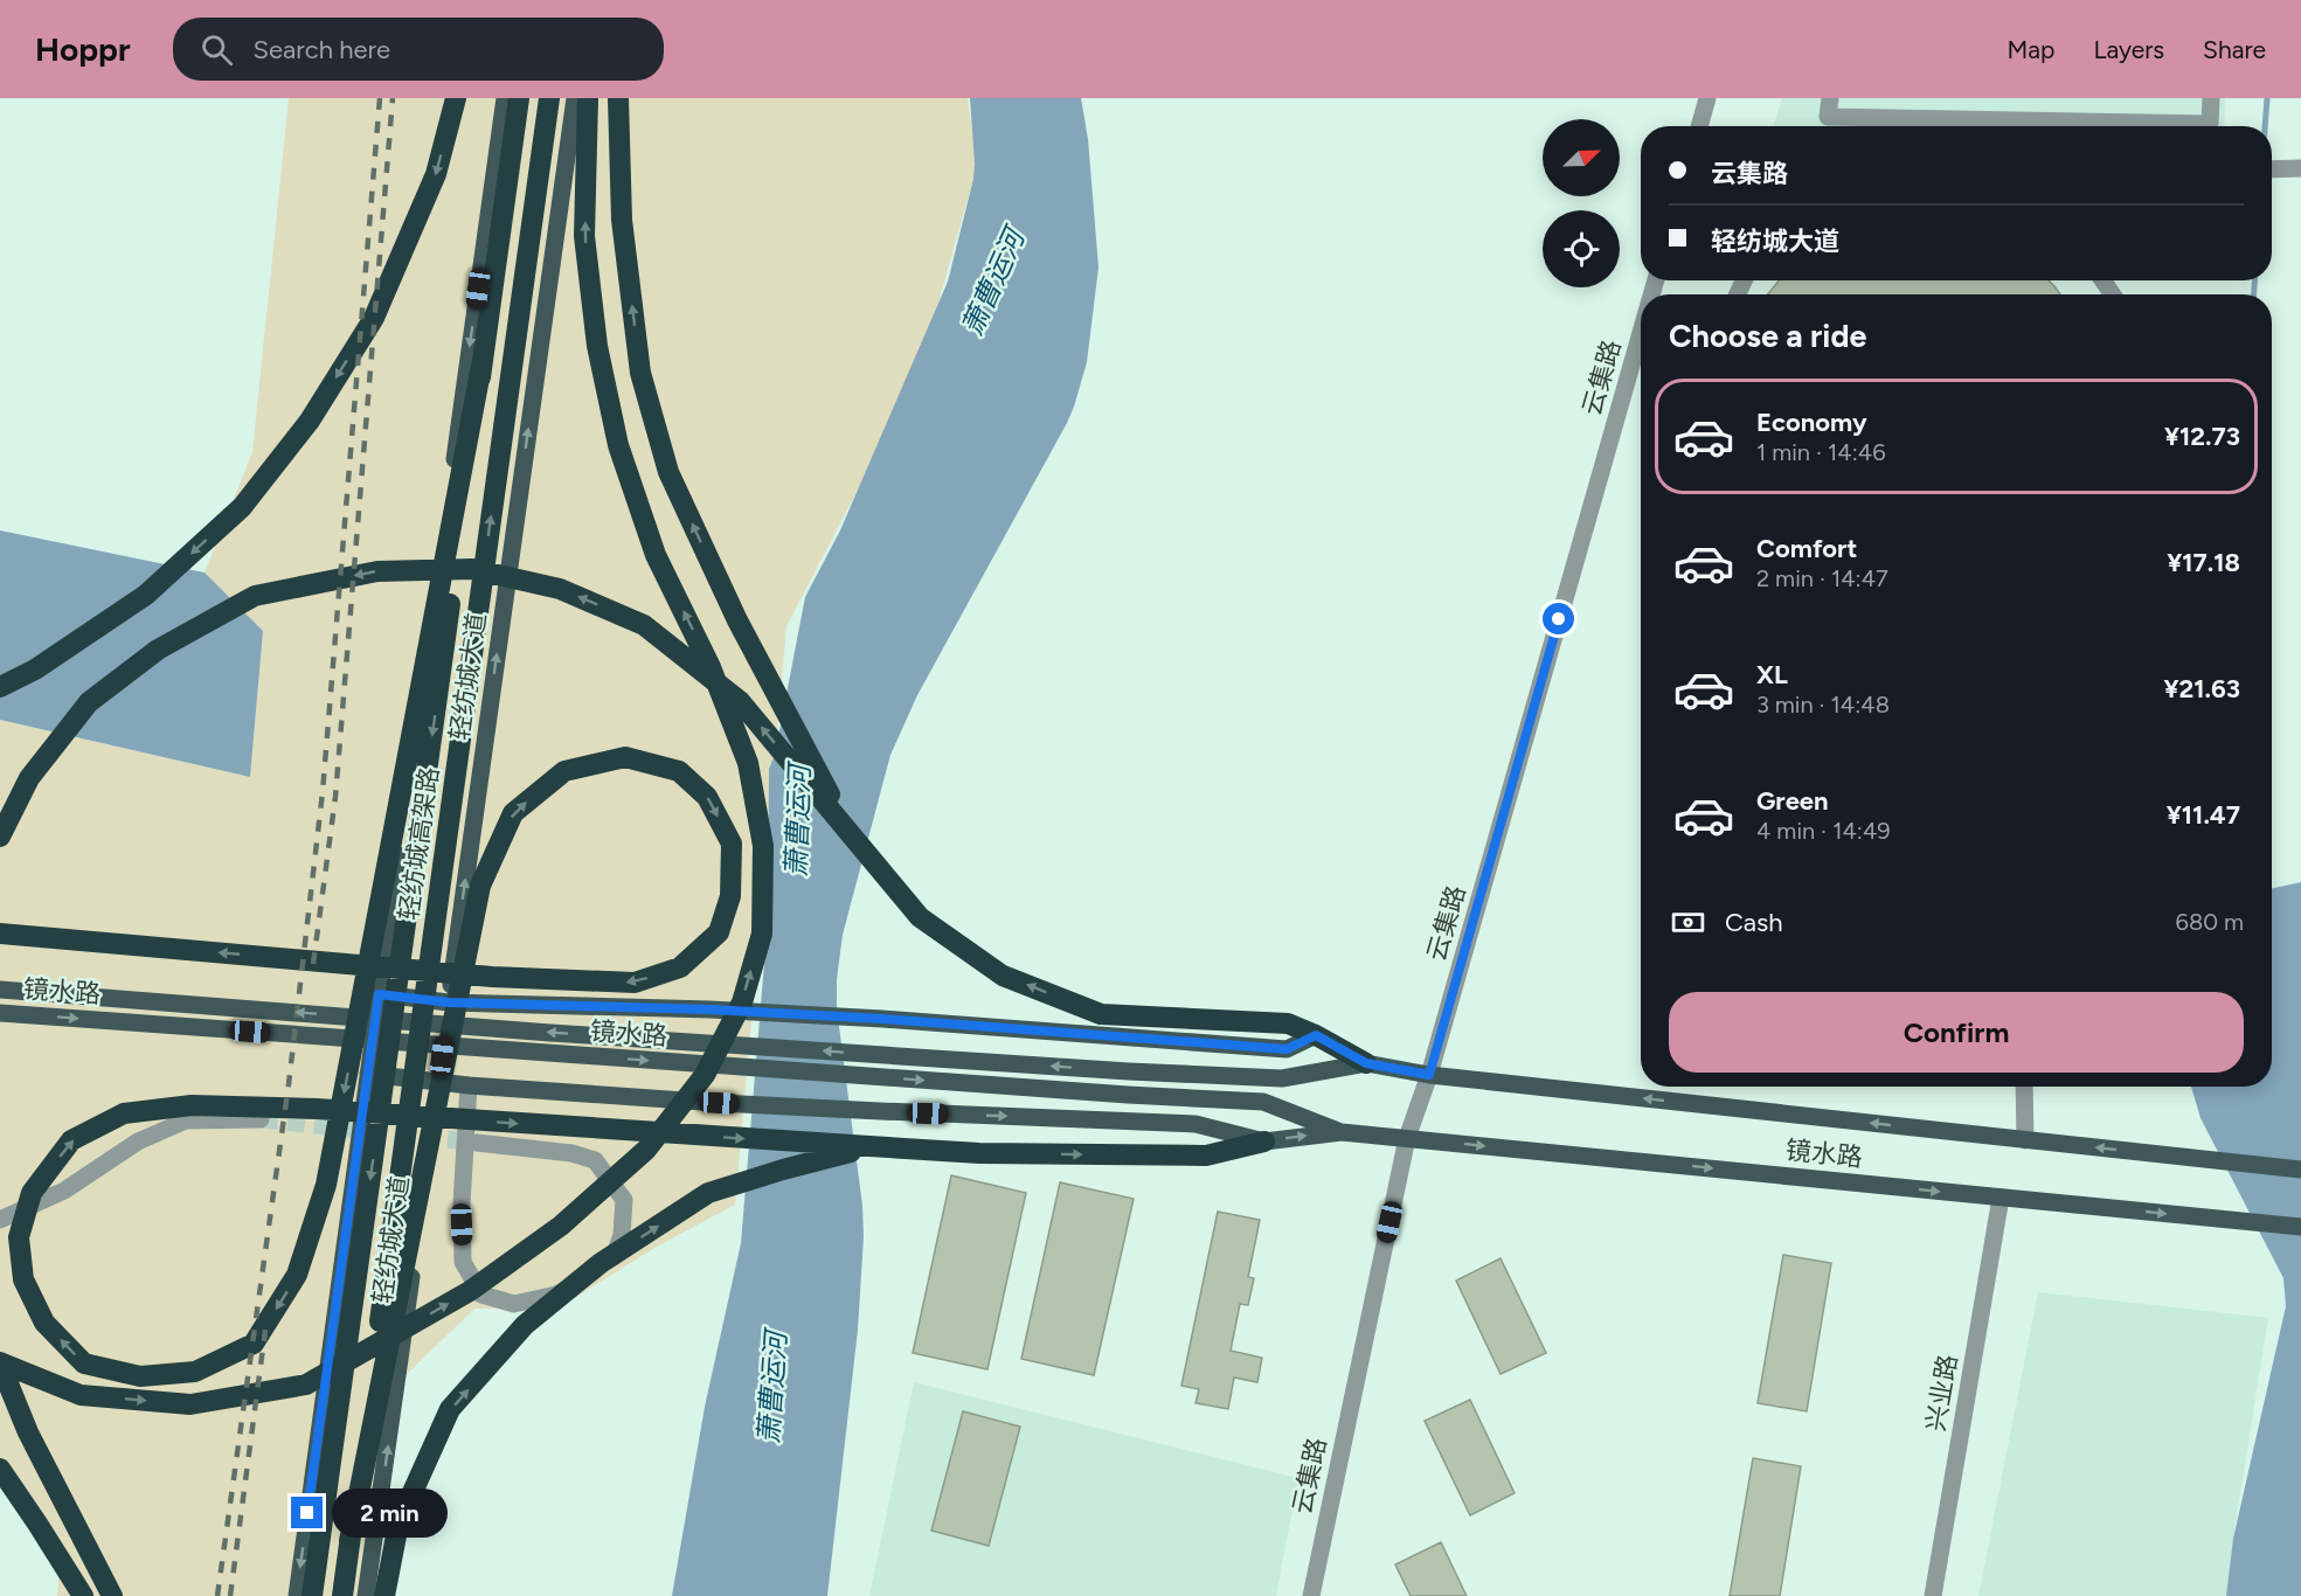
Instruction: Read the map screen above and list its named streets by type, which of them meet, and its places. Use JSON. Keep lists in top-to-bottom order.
{
  "streets": {
    "highway": ["轻纺城高架路"],
    "main road": ["轻纺城大道", "镜水路"],
    "street": ["云集路", "兴业路"]
  },
  "crossings": [
    ["云集路", "镜水路"],
    ["镜水路", "兴业路"]
  ],
  "water": ["萧曹运河"],
  "north": "top right",
  "page": {
    "header": "Hoppr",
    "search": "Search here",
    "nav": ["Map", "Layers", "Share"],
    "banner": ["云集路", "轻纺城大道"],
    "heading": "Choose a ride",
    "list": [
      {
        "name": "Economy",
        "note": "1 min · 14:46",
        "value": "¥12.73"
      },
      {
        "name": "Comfort",
        "note": "2 min · 14:47",
        "value": "¥17.18"
      },
      {
        "name": "XL",
        "note": "3 min · 14:48",
        "value": "¥21.63"
      },
      {
        "name": "Green",
        "note": "4 min · 14:49",
        "value": "¥11.47"
      }
    ],
    "pay": ["Cash", "680 m"],
    "buttons": "Confirm",
    "bubble": "2 min"
  }
}
